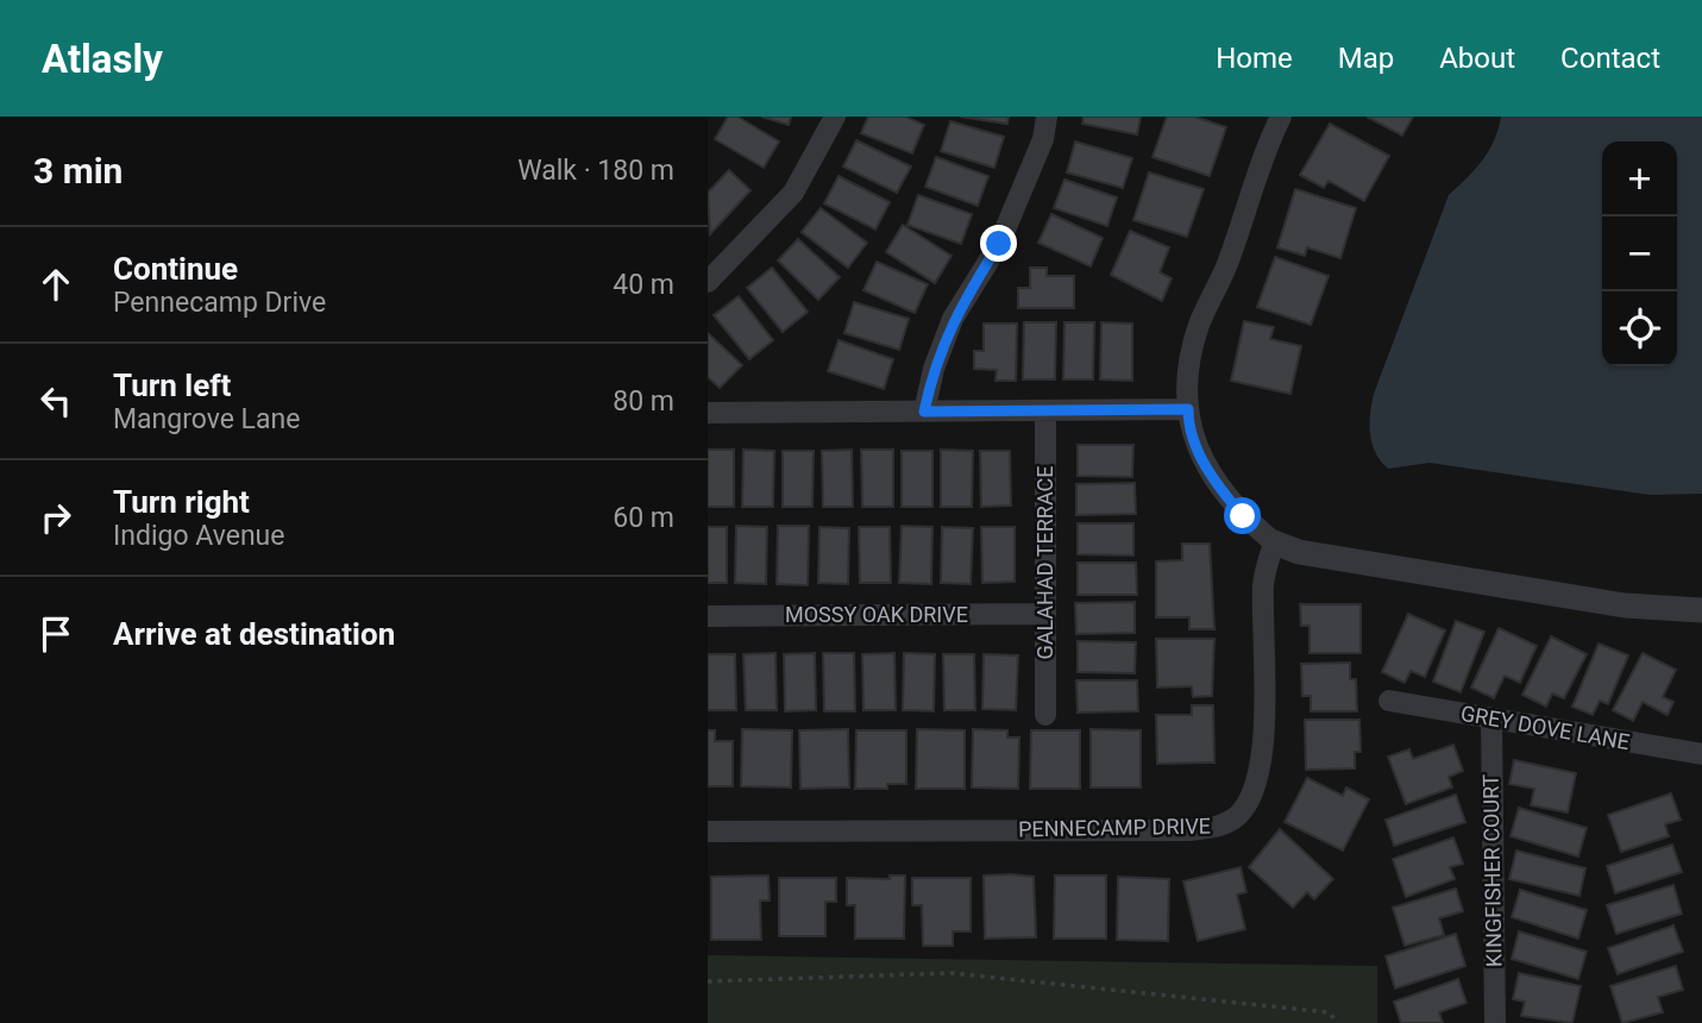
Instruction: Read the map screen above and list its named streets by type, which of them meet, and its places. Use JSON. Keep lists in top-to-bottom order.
{
  "streets": {
    "street": [
      "GALAHAD TERRACE",
      "MOSSY OAK DRIVE",
      "GREY DOVE LANE",
      "PENNECAMP DRIVE",
      "KINGFISHER COURT"
    ]
  },
  "crossings": [
    ["GALAHAD TERRACE", "MOSSY OAK DRIVE"],
    ["GREY DOVE LANE", "KINGFISHER COURT"]
  ],
  "page": {
    "header": "Atlasly",
    "nav": [
      "Home",
      "Map",
      "About",
      "Contact"
    ],
    "heading": ["3 min", "Walk · 180 m"],
    "map_buttons": ["+", "−"],
    "list": [
      ["Continue", "Pennecamp Drive", "40 m"],
      ["Turn left", "Mangrove Lane", "80 m"],
      ["Turn right", "Indigo Avenue", "60 m"],
      "Arrive at destination"
    ]
  }
}
